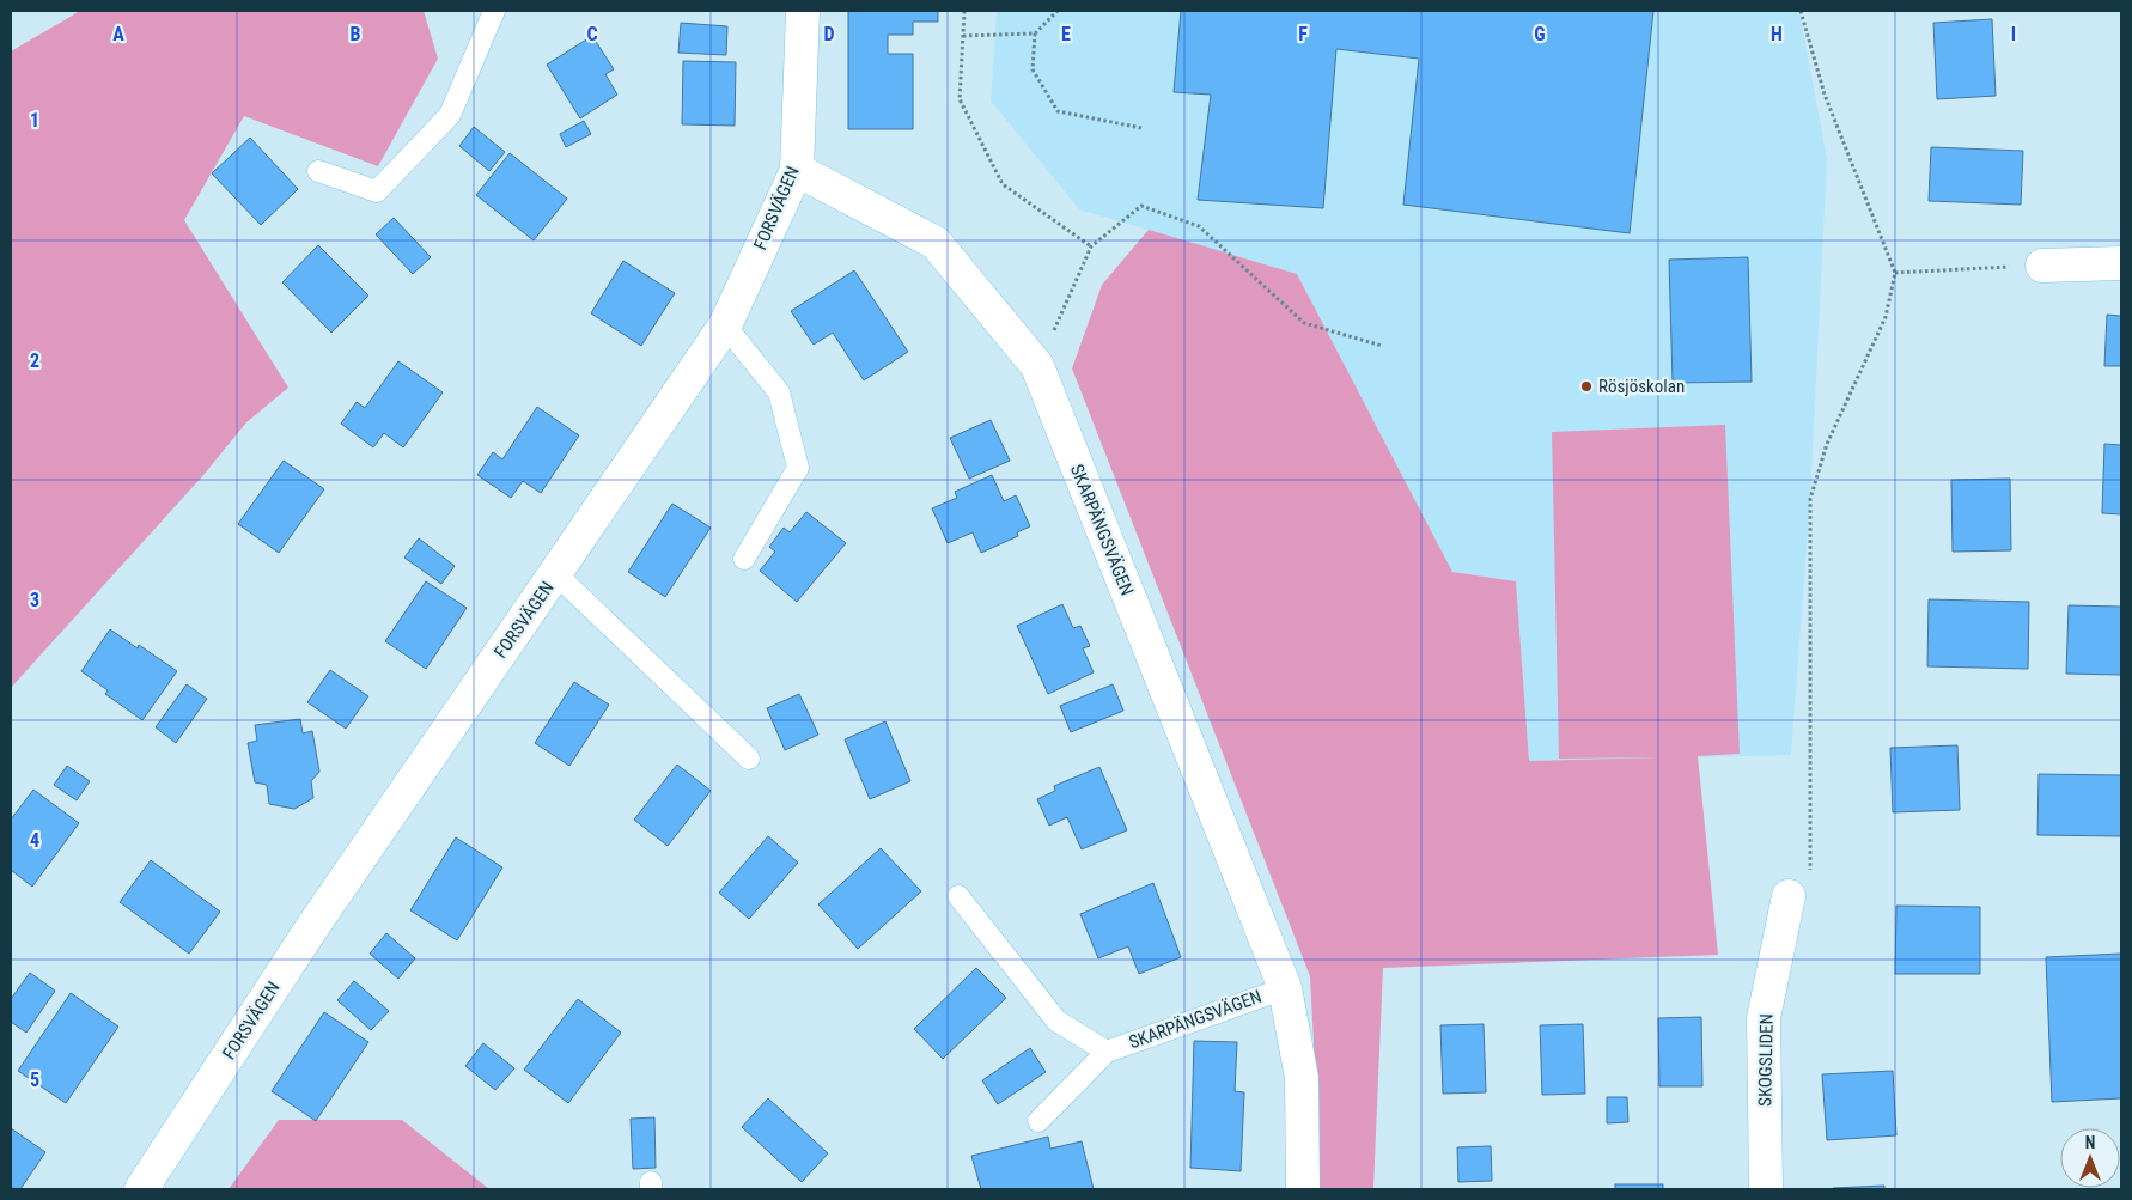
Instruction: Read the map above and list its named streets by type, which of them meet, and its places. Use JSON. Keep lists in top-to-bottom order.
{
  "streets": {
    "street": ["FORSVÄGEN", "SKARPÄNGSVÄGEN", "SKOGSLIDEN"]
  },
  "crossings": [
    ["FORSVÄGEN", "SKARPÄNGSVÄGEN"]
  ],
  "places": ["Rösjöskolan"],
  "north": "top",
  "grid": {
    "columns": [
      "A",
      "B",
      "C",
      "D",
      "E",
      "F",
      "G",
      "H",
      "I"
    ],
    "rows": [
      "1",
      "2",
      "3",
      "4",
      "5"
    ]
  }
}
